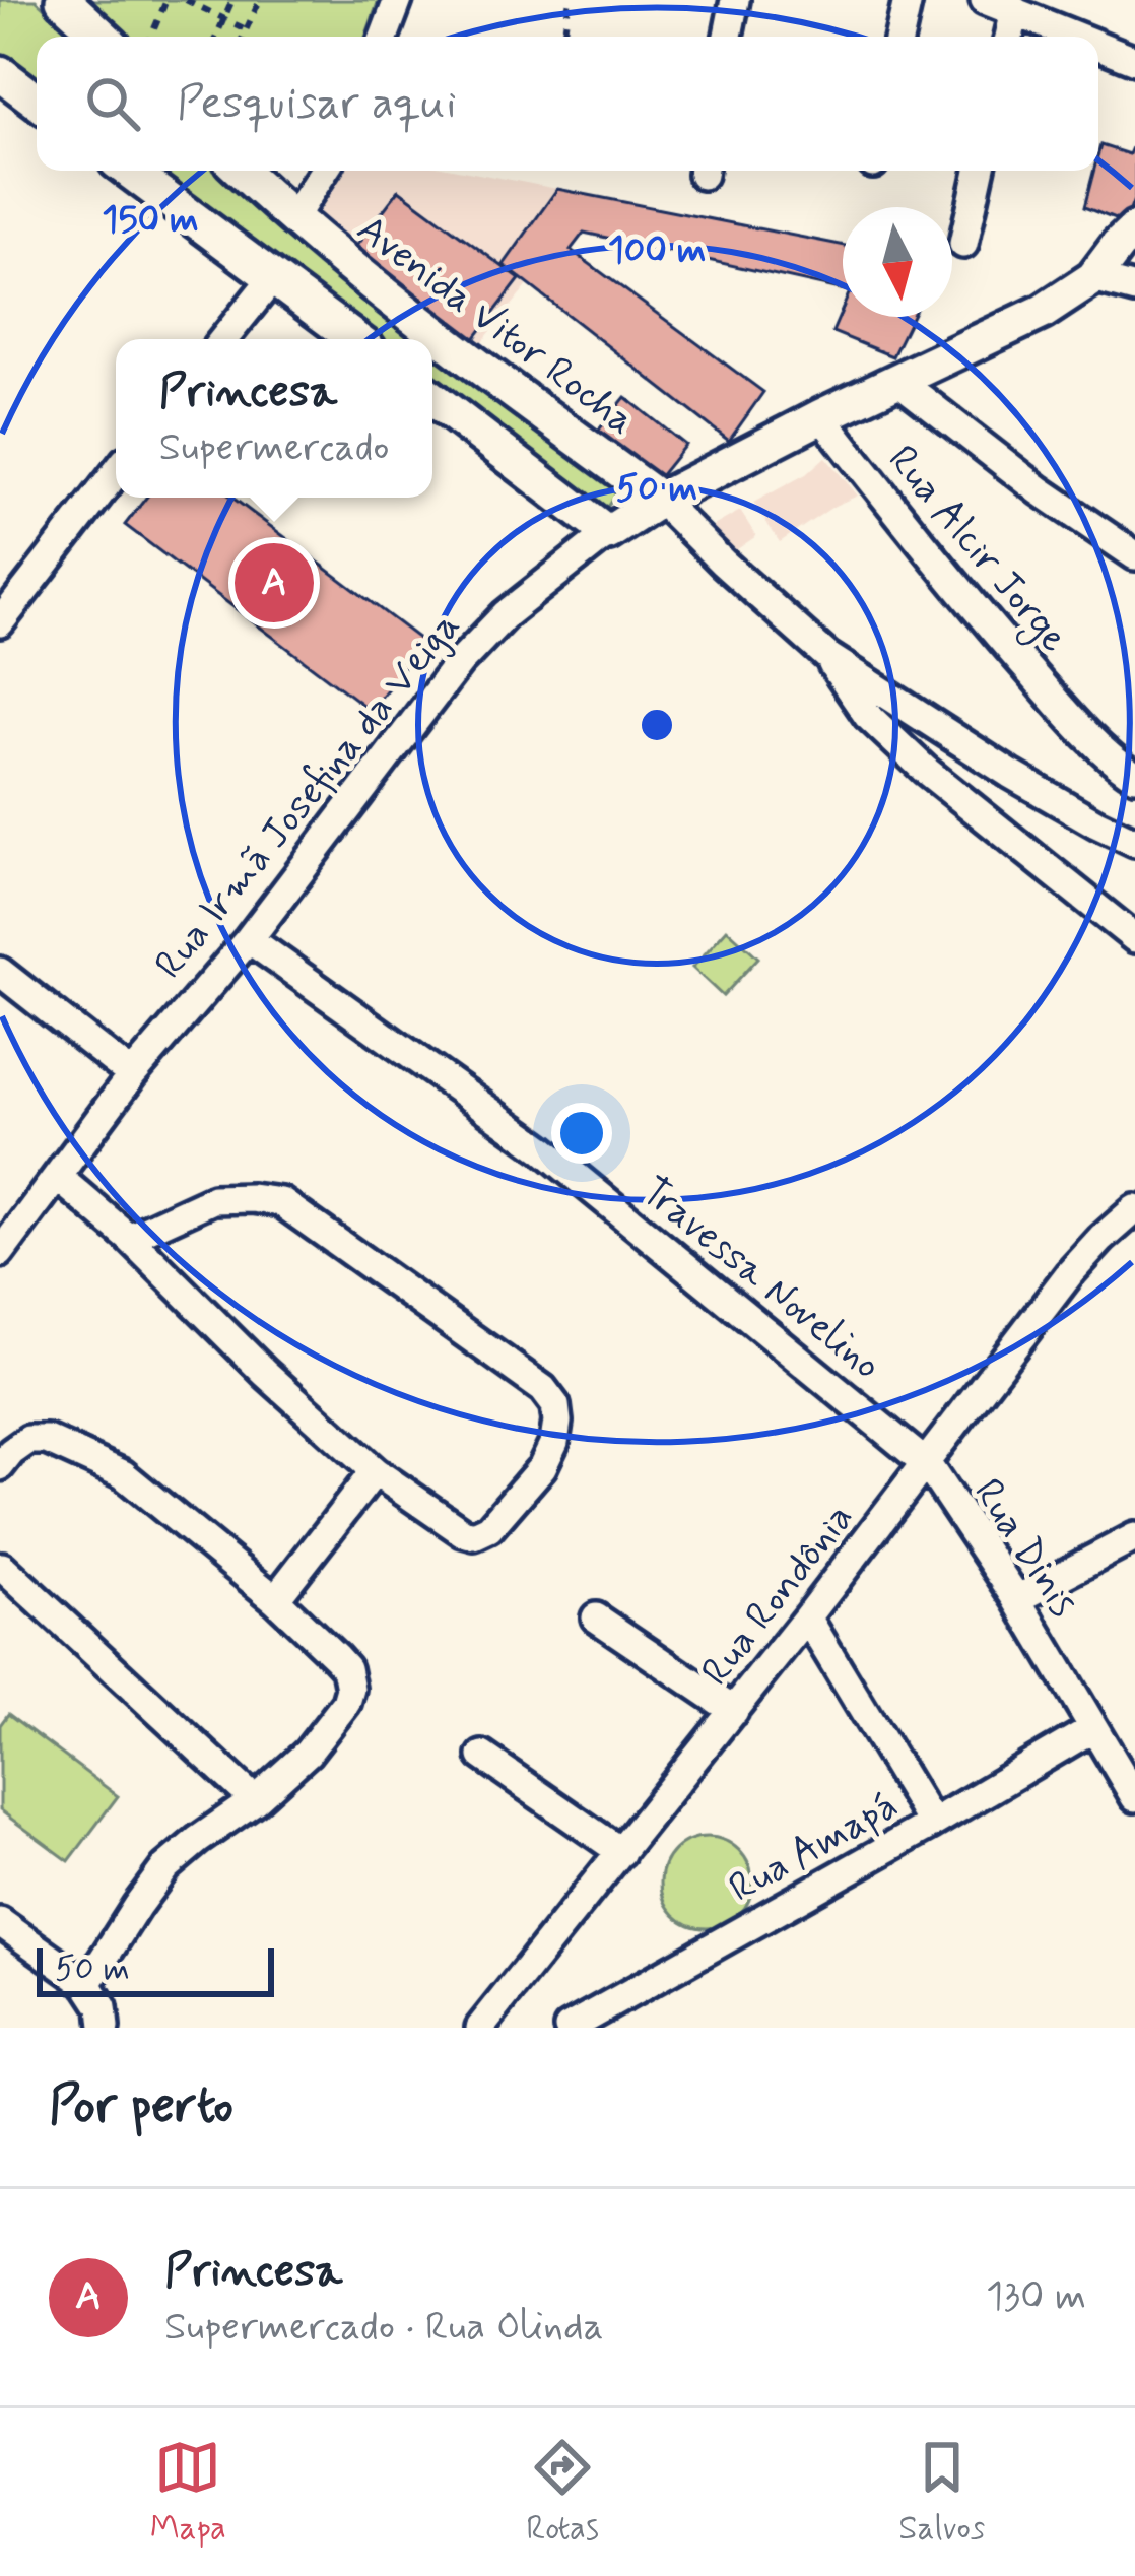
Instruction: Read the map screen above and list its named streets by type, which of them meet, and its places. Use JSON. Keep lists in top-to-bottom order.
{
  "streets": {
    "street": [
      "Avenida Vitor Rocha",
      "Rua Alcir Jorge",
      "Rua Irmã Josefina da Veiga",
      "Travessa Novelino",
      "Rua Dinis",
      "Rua Rondônia",
      "Rua Amapá"
    ]
  },
  "crossings": [
    ["Avenida Vitor Rocha", "Rua Irmã Josefina da Veiga"],
    ["Rua Alcir Jorge", "Rua Irmã Josefina da Veiga"],
    ["Rua Irmã Josefina da Veiga", "Travessa Novelino"],
    ["Travessa Novelino", "Rua Dinis"],
    ["Travessa Novelino", "Rua Rondônia"],
    ["Rua Dinis", "Rua Rondônia"],
    ["Rua Dinis", "Rua Amapá"]
  ],
  "scale_bar": "50 m",
  "north": "bottom",
  "page": {
    "search": "Pesquisar aqui",
    "popup": ["Princesa", "Supermercado"],
    "pins": "A",
    "scale": "50 m",
    "heading": "Por perto",
    "list": [
      {
        "mark": "A",
        "name": "Princesa",
        "note": "Supermercado · Rua Olinda",
        "value": "130 m"
      }
    ],
    "nav": ["Mapa", "Rotas", "Salvos"]
  },
  "rings": ["150 m", "100 m", "50 m"]
}
